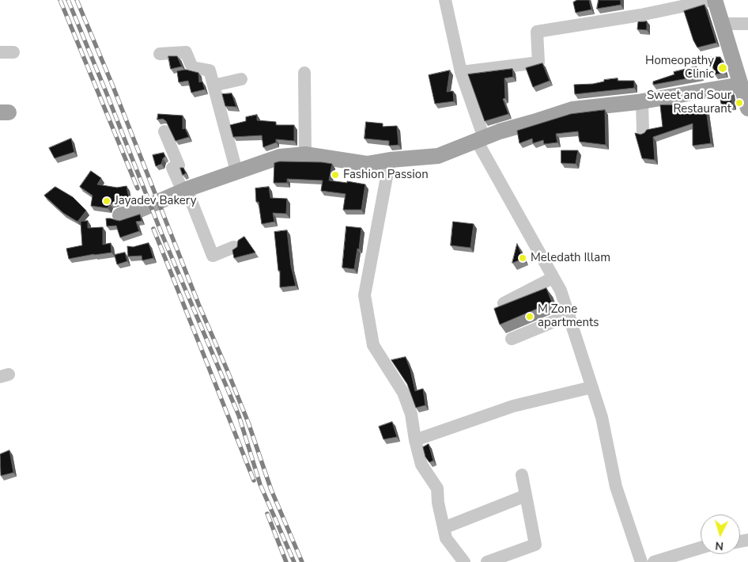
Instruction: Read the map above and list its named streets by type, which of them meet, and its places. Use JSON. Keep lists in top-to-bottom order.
{
  "places": [
    "Homeopathy Clinic",
    "Sweet and Sour Restaurant",
    "Fashion Passion",
    "Jayadev Bakery",
    "Meledath Illam",
    "M Zone apartments"
  ],
  "north": "bottom"
}
